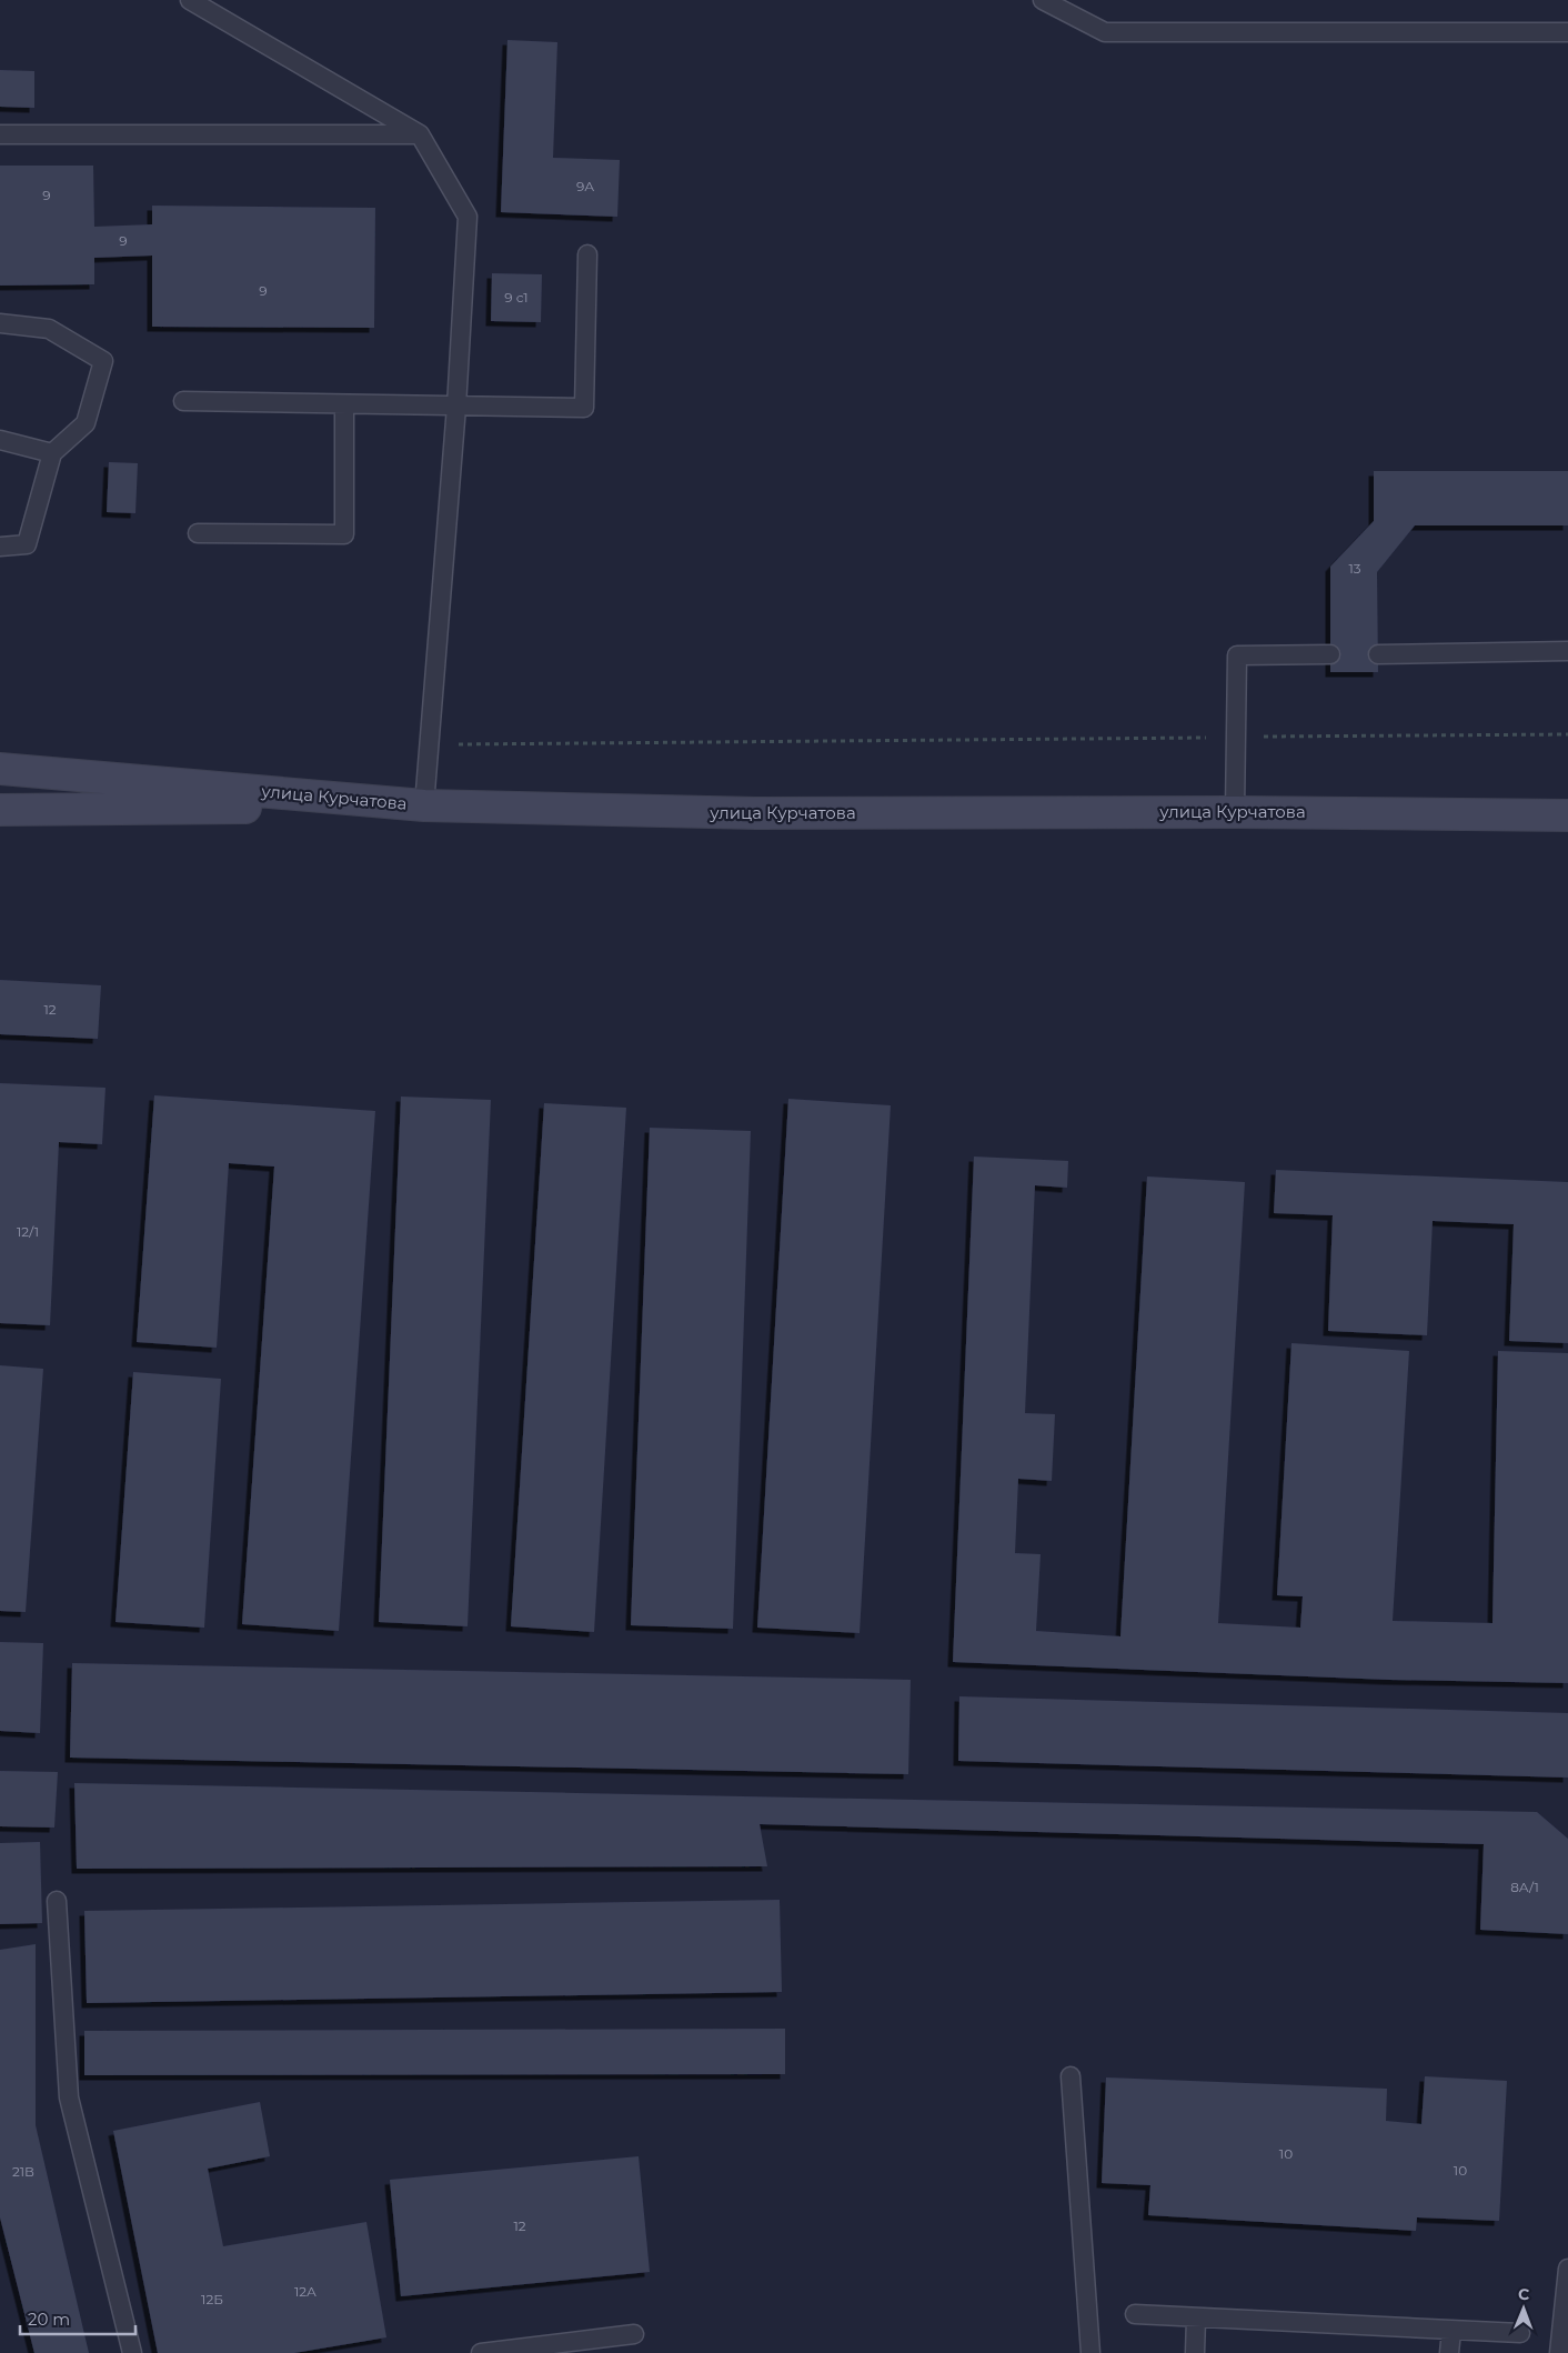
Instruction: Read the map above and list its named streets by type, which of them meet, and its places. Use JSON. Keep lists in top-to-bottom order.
{
  "streets": {
    "main road": ["улица Курчатова"]
  },
  "house_numbers": [
    "9А",
    "9",
    "9",
    "9",
    "9 с1",
    "13",
    "12",
    "12/1",
    "8А/1",
    "10",
    "10",
    "21В",
    "12",
    "12А",
    "12Б"
  ],
  "scale_bar": "20 m",
  "north": "top"
}
